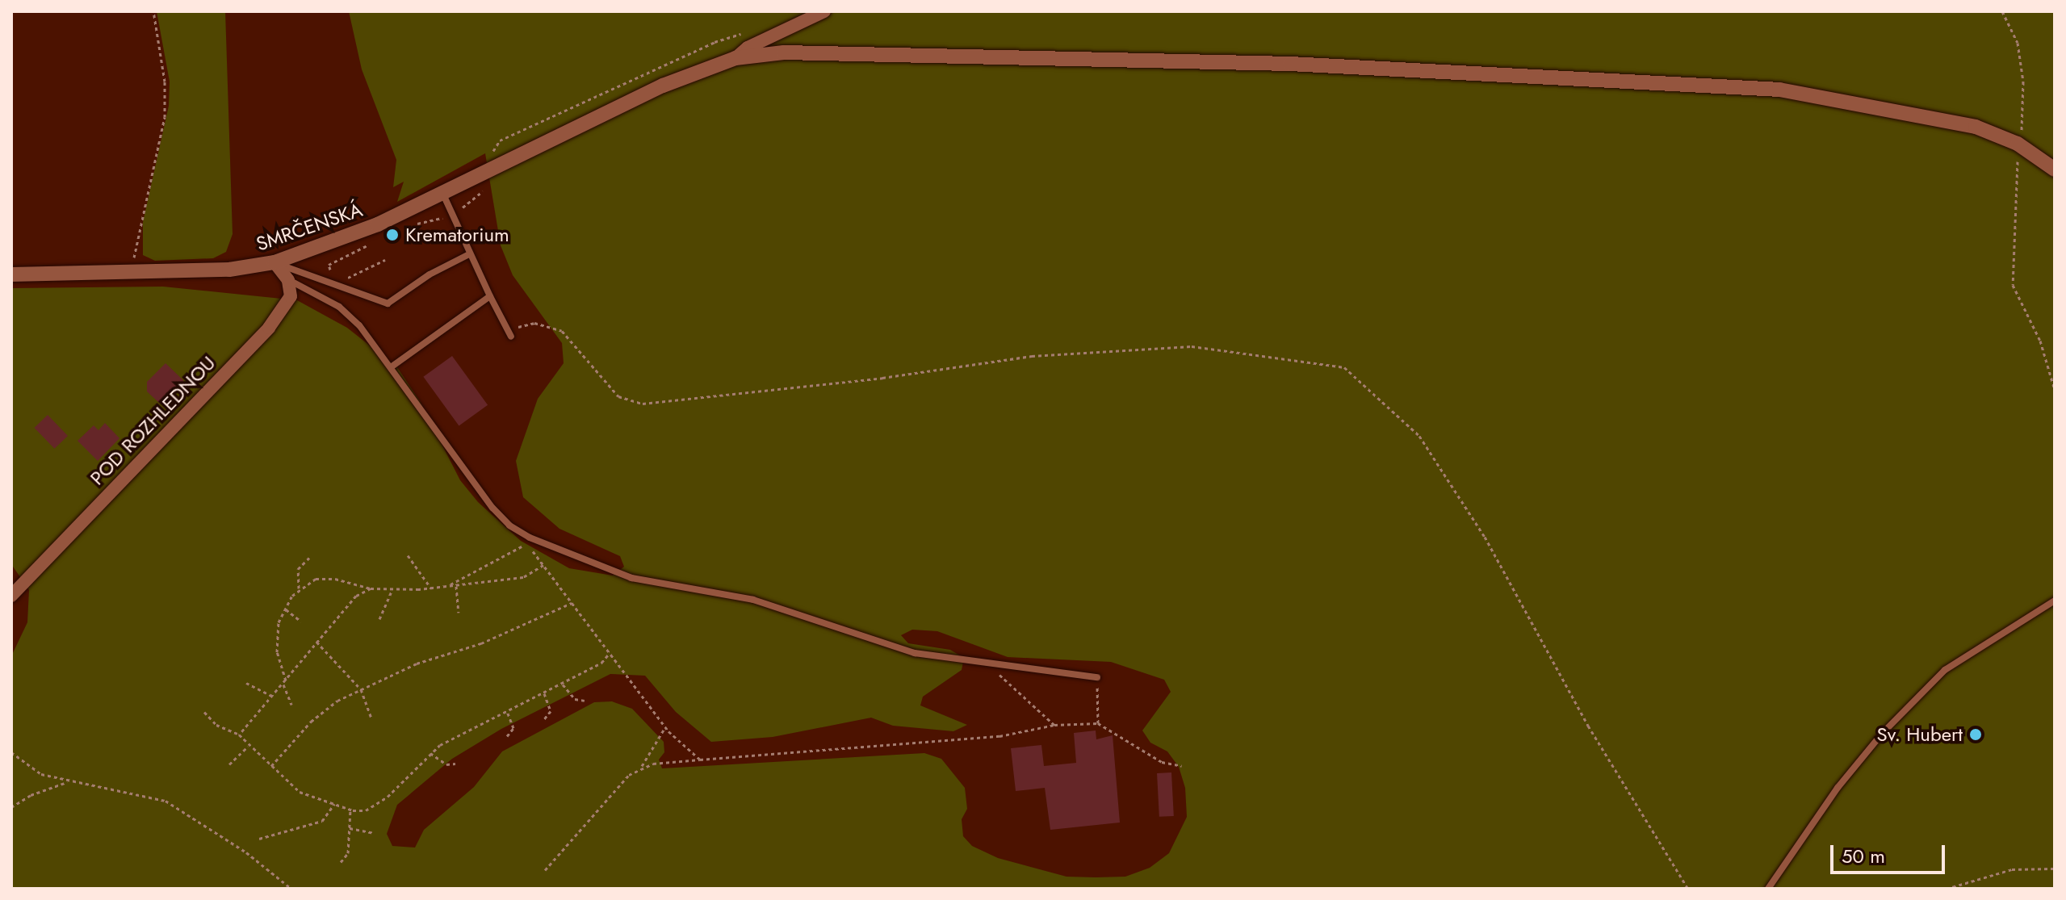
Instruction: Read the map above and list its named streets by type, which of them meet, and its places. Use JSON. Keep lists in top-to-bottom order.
{
  "streets": {
    "street": ["SMRČENSKÁ", "POD ROZHLEDNOU"]
  },
  "places": ["Krematorium", "Sv. Hubert"],
  "scale_bar": "50 m"
}
